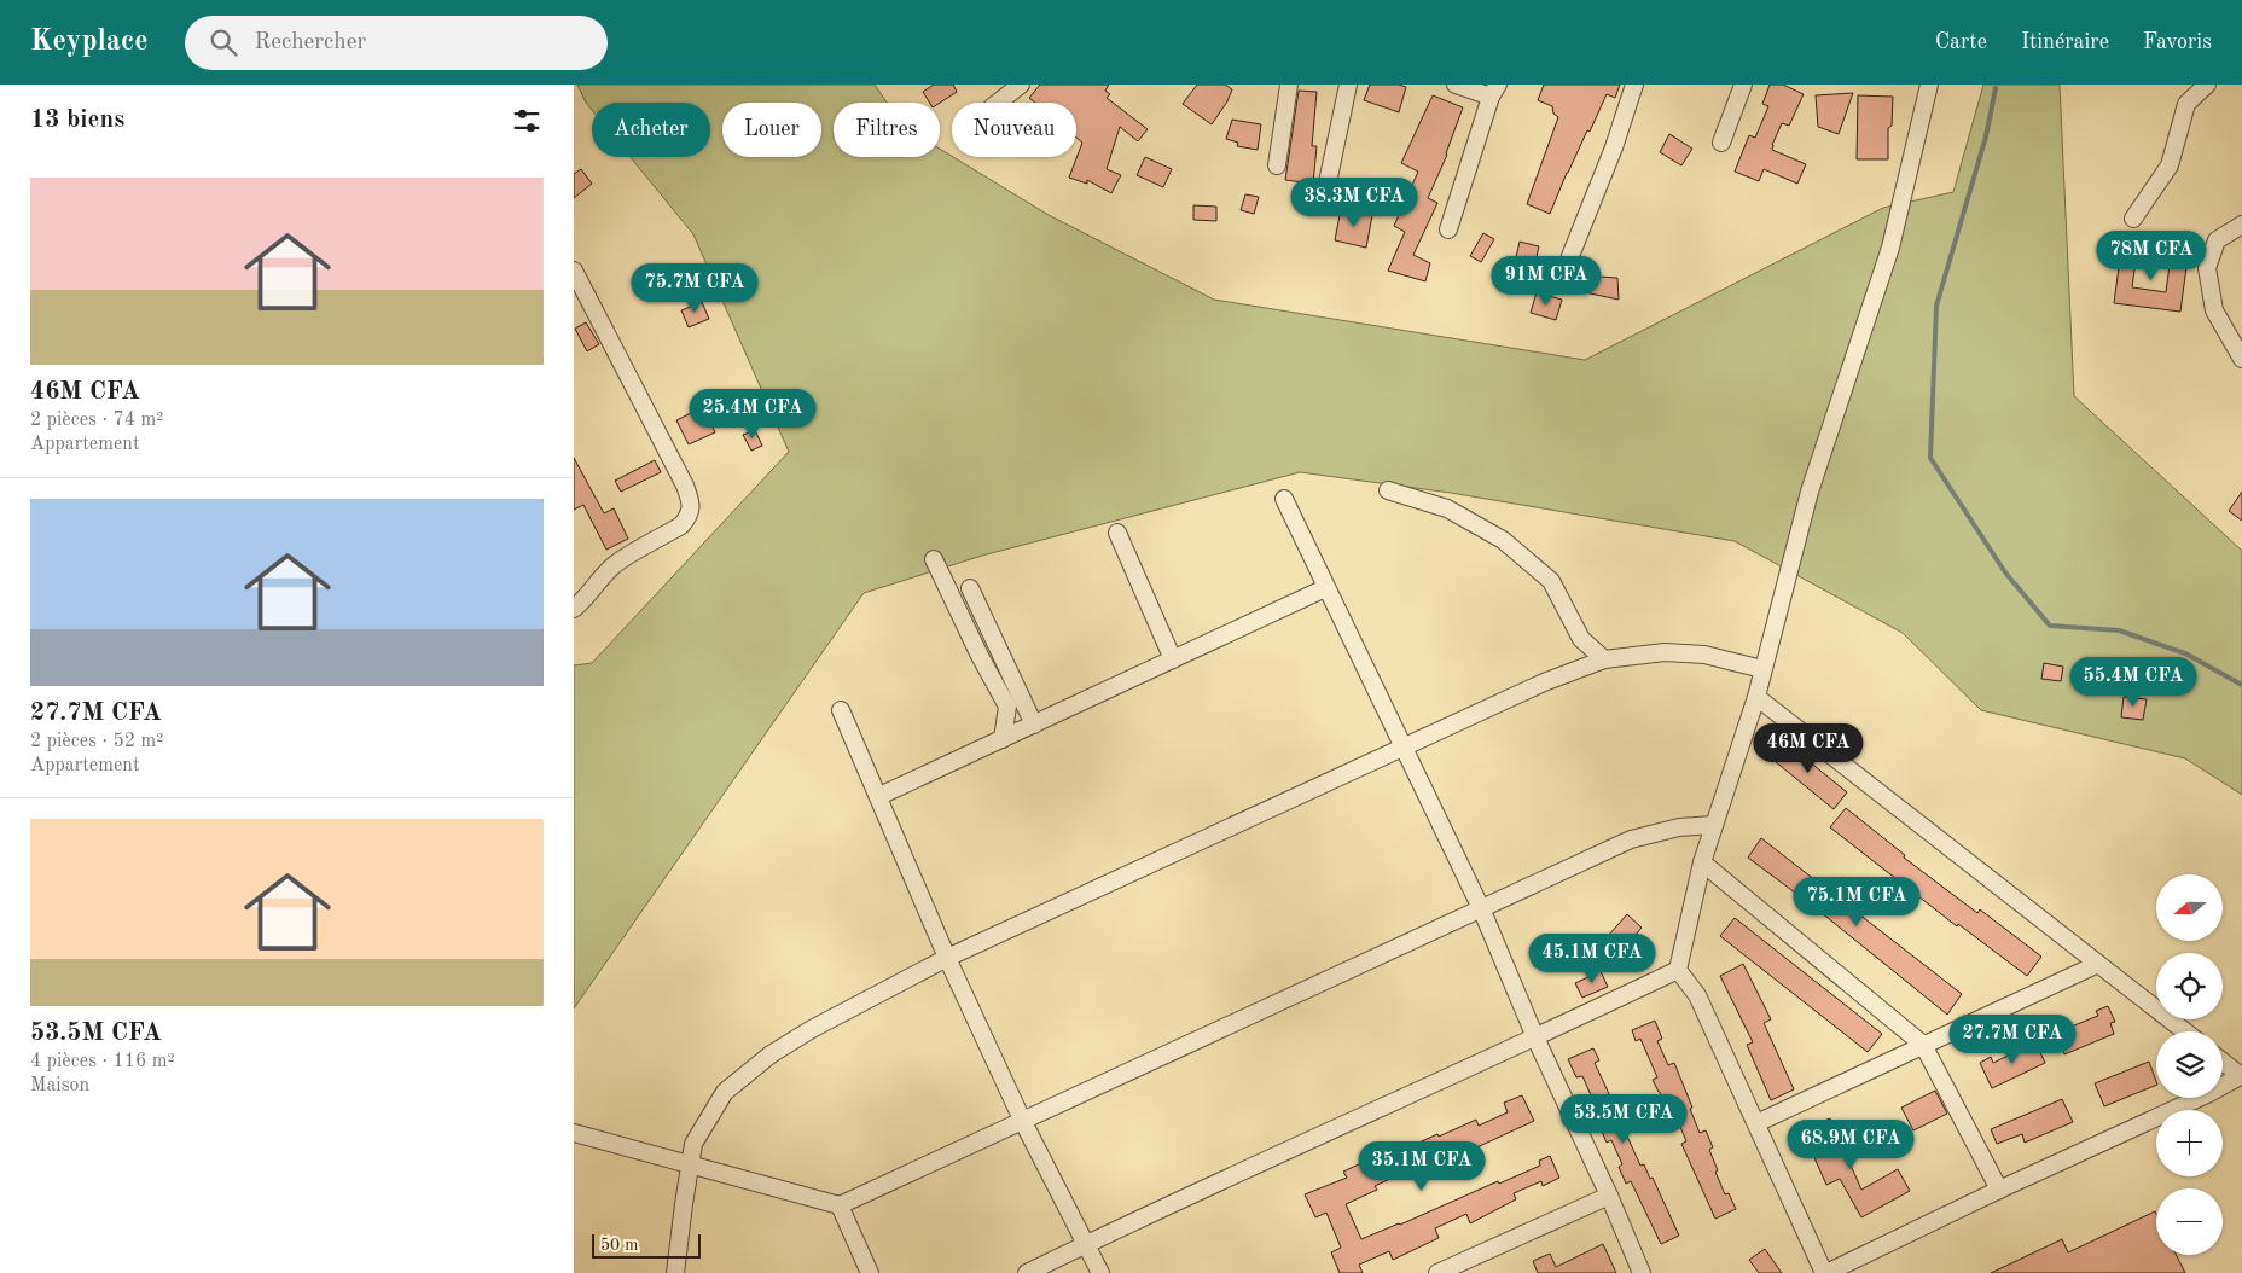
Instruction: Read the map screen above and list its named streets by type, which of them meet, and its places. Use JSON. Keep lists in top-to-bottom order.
{
  "scale_bar": "50 m",
  "north": "left",
  "page": {
    "header": "Keyplace",
    "search": "Rechercher",
    "nav": ["Carte", "Itinéraire", "Favoris"],
    "heading": "13 biens",
    "chip": [
      "Acheter",
      "Louer",
      "Filtres",
      "Nouveau"
    ],
    "list": [
      {
        "name": "46M CFA",
        "note": "2 pièces · 74 m² · Appartement"
      },
      {
        "name": "27.7M CFA",
        "note": "2 pièces · 52 m² · Appartement"
      },
      {
        "name": "53.5M CFA",
        "note": "4 pièces · 116 m² · Maison"
      }
    ],
    "price": [
      "38.3M CFA",
      "78M CFA",
      "91M CFA",
      "75.7M CFA",
      "25.4M CFA",
      "55.4M CFA",
      "46M CFA",
      "75.1M CFA",
      "45.1M CFA",
      "27.7M CFA",
      "53.5M CFA",
      "68.9M CFA",
      "35.1M CFA"
    ],
    "map_buttons": ["+", "−"],
    "scale": "50 m"
  }
}
